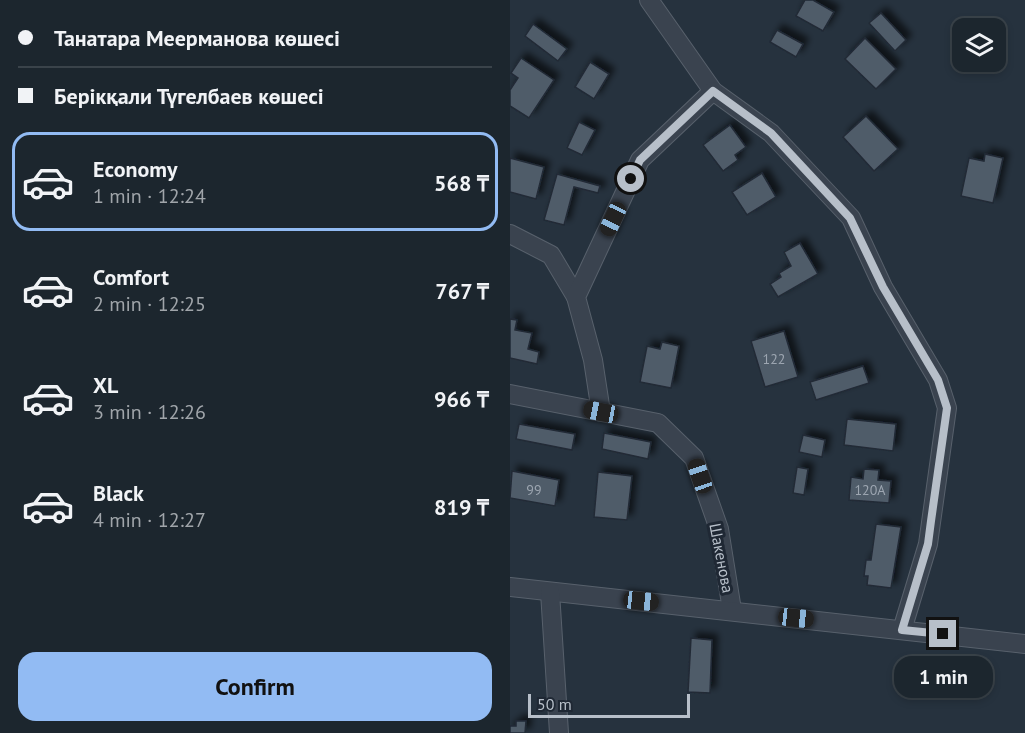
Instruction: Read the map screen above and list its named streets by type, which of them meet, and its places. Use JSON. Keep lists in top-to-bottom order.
{
  "streets": {
    "street": ["Шакенова"]
  },
  "house_numbers": ["122", "99", "120А"],
  "scale_bar": "50 m",
  "page": {
    "banner": ["Танатара Меерманова көшесі", "Берікқали Түгелбаев көшесі"],
    "list": [
      {
        "name": "Economy",
        "note": "1 min · 12:24",
        "value": "568 ₸"
      },
      {
        "name": "Comfort",
        "note": "2 min · 12:25",
        "value": "767 ₸"
      },
      {
        "name": "XL",
        "note": "3 min · 12:26",
        "value": "966 ₸"
      },
      {
        "name": "Black",
        "note": "4 min · 12:27",
        "value": "819 ₸"
      }
    ],
    "buttons": "Confirm",
    "bubble": "1 min",
    "scale": "50 m"
  }
}
